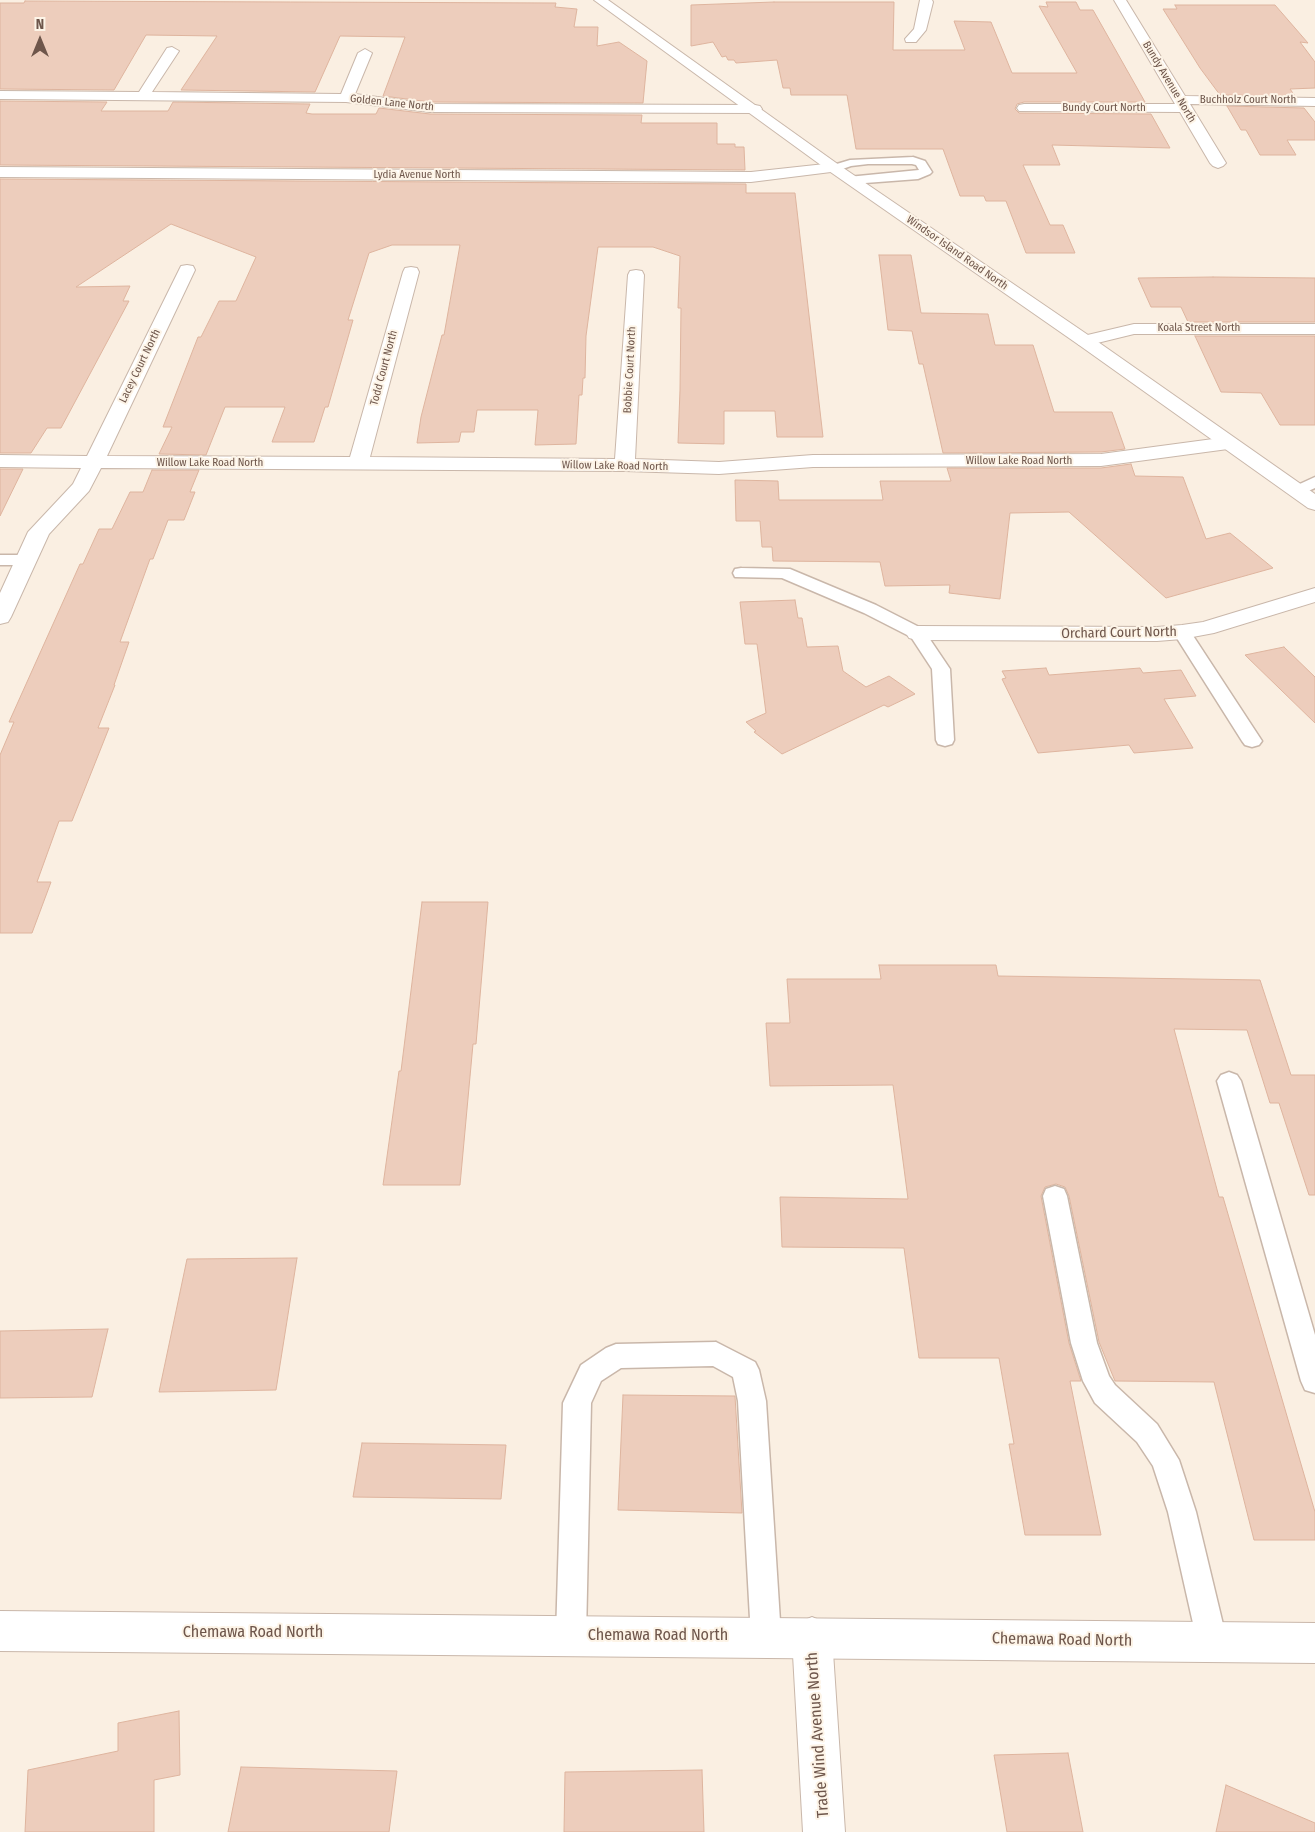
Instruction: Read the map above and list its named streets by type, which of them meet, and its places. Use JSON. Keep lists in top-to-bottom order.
{
  "streets": {
    "street": [
      "Bundy Avenue North",
      "Buchholz Court North",
      "Golden Lane North",
      "Bundy Court North",
      "Lydia Avenue North",
      "Windsor Island Road North",
      "Koala Street North",
      "Lacey Court North",
      "Todd Court North",
      "Bobbie Court North",
      "Willow Lake Road North",
      "Orchard Court North",
      "Chemawa Road North",
      "Trade Wind Avenue North"
    ]
  },
  "crossings": [
    ["Bundy Avenue North", "Buchholz Court North"],
    ["Bundy Avenue North", "Bundy Court North"],
    ["Buchholz Court North", "Bundy Court North"],
    ["Golden Lane North", "Windsor Island Road North"],
    ["Lydia Avenue North", "Windsor Island Road North"],
    ["Windsor Island Road North", "Koala Street North"],
    ["Windsor Island Road North", "Willow Lake Road North"],
    ["Lacey Court North", "Willow Lake Road North"],
    ["Todd Court North", "Willow Lake Road North"],
    ["Bobbie Court North", "Willow Lake Road North"],
    ["Chemawa Road North", "Trade Wind Avenue North"]
  ],
  "north": "top"
}
